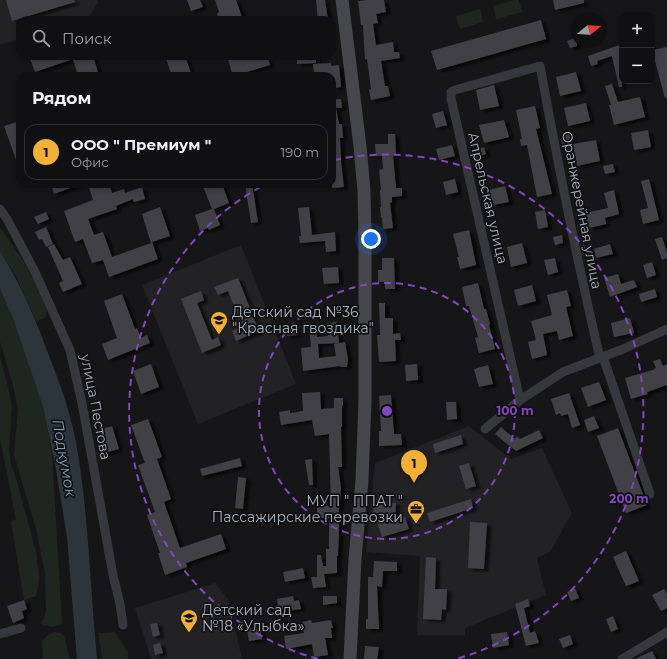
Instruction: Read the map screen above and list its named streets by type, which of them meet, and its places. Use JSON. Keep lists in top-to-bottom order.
{
  "streets": {
    "street": ["Апрельская улица", "Оранжерейная улица", "улица Пестова"]
  },
  "crossings": [
    ["Апрельская улица", "Оранжерейная улица"]
  ],
  "water": ["Подкумок"],
  "places": {
    "school or university": ["Детский сад №36 \"Красная гвоздика\"", "Детский сад №18 «Улыбка»"],
    "office": ["МУП \" ППАТ \" Пассажирские перевозки"]
  },
  "north": "right",
  "page": {
    "map_buttons": ["+", "−"],
    "search": "Поиск",
    "heading": "Рядом",
    "list": [
      {
        "mark": "1",
        "name": "ООО \" Премиум \"",
        "note": "Офис",
        "value": "190 m"
      }
    ],
    "pins": "1"
  },
  "rings": ["100 m", "200 m"]
}
